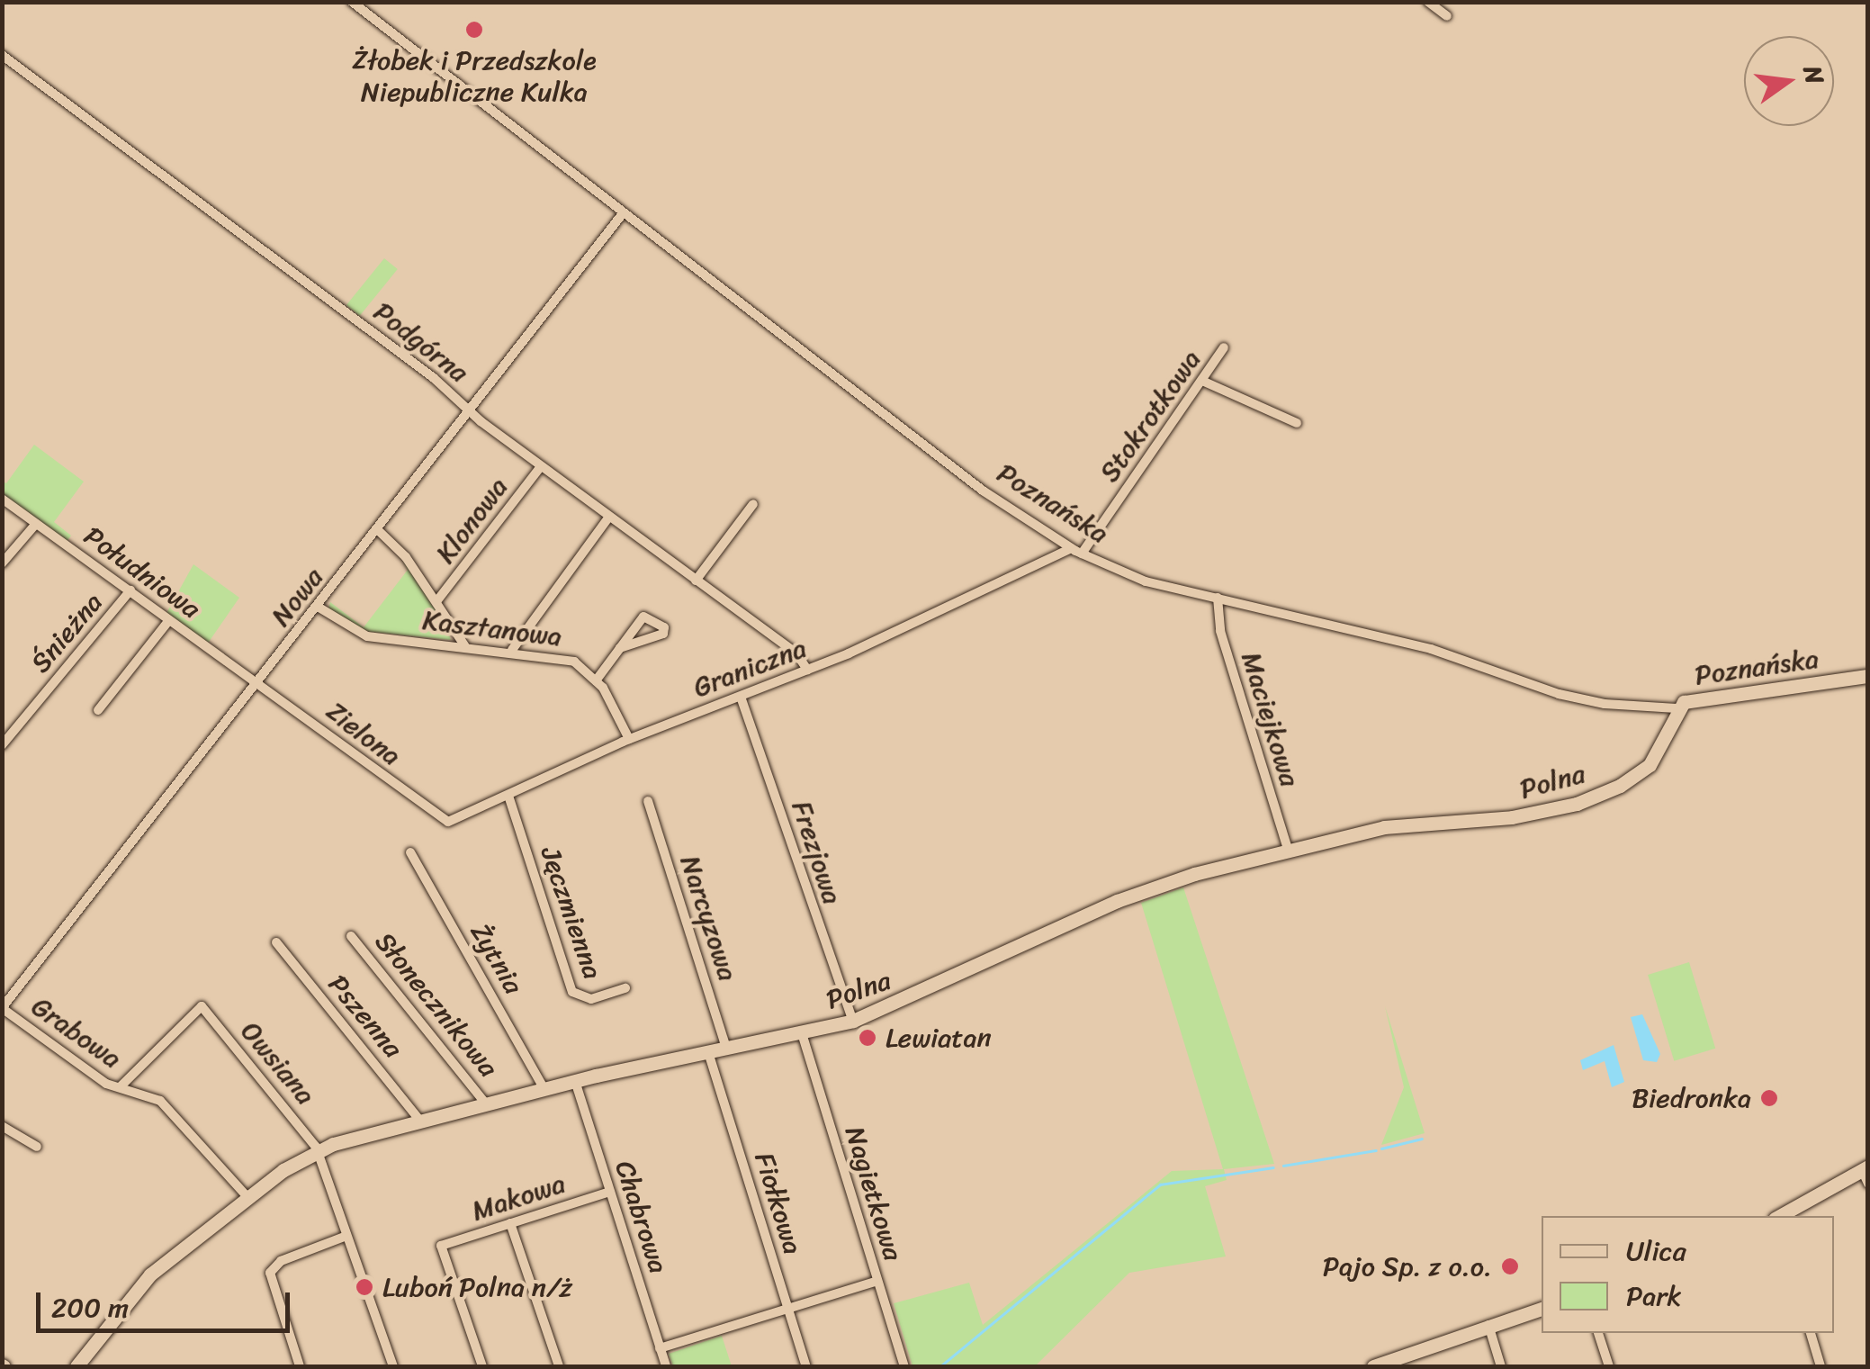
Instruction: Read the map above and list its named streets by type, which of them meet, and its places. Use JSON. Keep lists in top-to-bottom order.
{
  "streets": {
    "street": [
      "Podgórna",
      "Stokrotkowa",
      "Poznańska",
      "Klonowa",
      "Południowa",
      "Nowa",
      "Kasztanowa",
      "Śnieżna",
      "Graniczna",
      "Maciejkowa",
      "Zielona",
      "Polna",
      "Frezjowa",
      "Jęczmienna",
      "Narcyzowa",
      "Żytnia",
      "Słonecznikowa",
      "Pszenna",
      "Grabowa",
      "Owsiana",
      "Nagietkowa",
      "Makowa",
      "Fiołkowa",
      "Chabrowa"
    ]
  },
  "crossings": [
    ["Podgórna", "Klonowa"],
    ["Podgórna", "Nowa"],
    ["Podgórna", "Graniczna"],
    ["Stokrotkowa", "Poznańska"],
    ["Poznańska", "Nowa"],
    ["Poznańska", "Graniczna"],
    ["Poznańska", "Maciejkowa"],
    ["Poznańska", "Polna"],
    ["Południowa", "Nowa"],
    ["Południowa", "Śnieżna"],
    ["Południowa", "Zielona"],
    ["Nowa", "Kasztanowa"],
    ["Nowa", "Zielona"],
    ["Nowa", "Grabowa"],
    ["Graniczna", "Zielona"],
    ["Graniczna", "Frezjowa"],
    ["Graniczna", "Jęczmienna"],
    ["Maciejkowa", "Polna"],
    ["Polna", "Frezjowa"],
    ["Polna", "Narcyzowa"],
    ["Polna", "Żytnia"],
    ["Polna", "Słonecznikowa"],
    ["Polna", "Pszenna"],
    ["Polna", "Owsiana"],
    ["Polna", "Nagietkowa"],
    ["Polna", "Fiołkowa"],
    ["Polna", "Chabrowa"],
    ["Grabowa", "Owsiana"],
    ["Makowa", "Chabrowa"]
  ],
  "places": [
    "Żłobek i Przedszkole Niepubliczne Kulka",
    "Lewiatan",
    "Biedronka",
    "Pajo Sp. z o.o.",
    "Luboń Polna n/ż"
  ],
  "legend": ["Ulica", "Park"],
  "scale_bar": "200 m",
  "north": "right"
}
